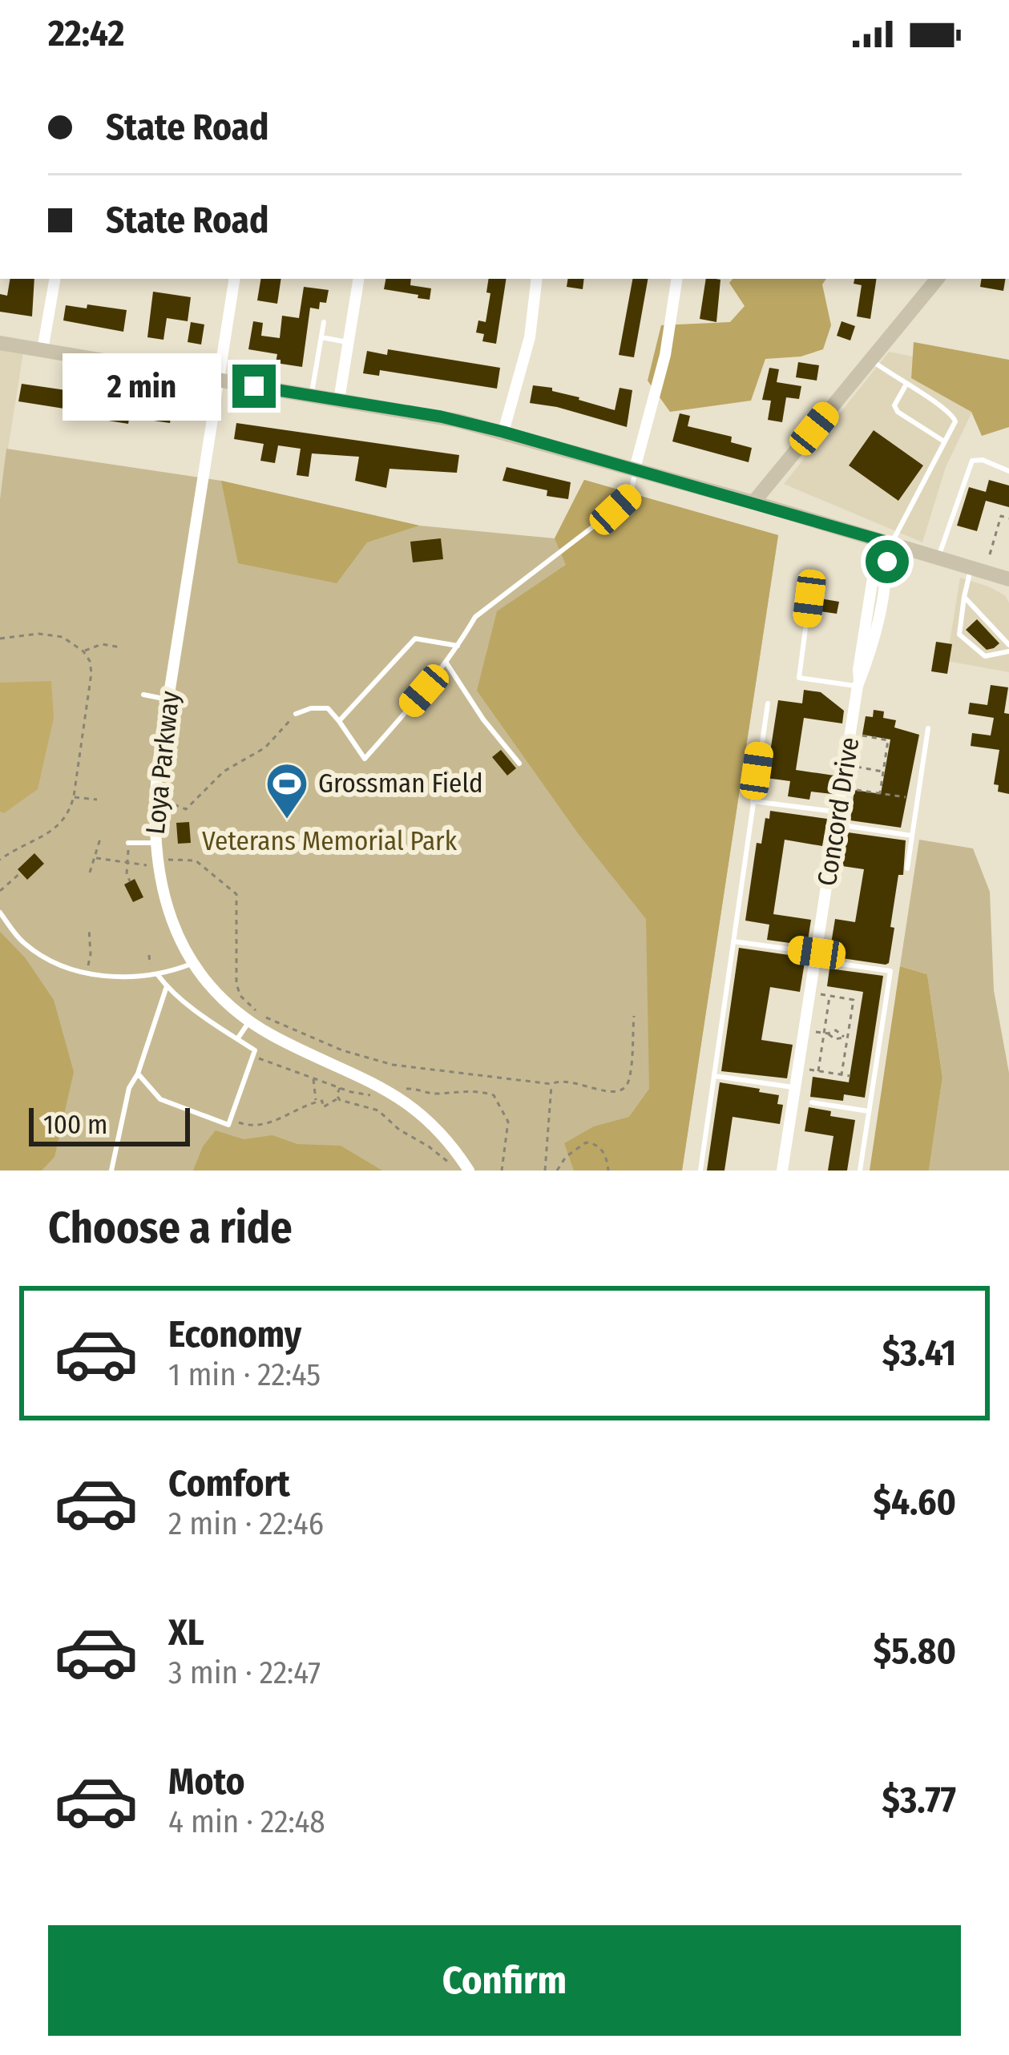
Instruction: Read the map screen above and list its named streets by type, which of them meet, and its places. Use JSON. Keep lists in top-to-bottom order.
{
  "streets": {
    "street": ["Loya Parkway", "Concord Drive"]
  },
  "parks": ["Veterans Memorial Park"],
  "places": {
    "sports": ["Grossman Field"]
  },
  "scale_bar": "100 m",
  "page": {
    "status": "22:42",
    "banner": ["State Road", "State Road"],
    "bubble": "2 min",
    "scale": "100 m",
    "heading": "Choose a ride",
    "list": [
      {
        "name": "Economy",
        "note": "1 min · 22:45",
        "value": "$3.41"
      },
      {
        "name": "Comfort",
        "note": "2 min · 22:46",
        "value": "$4.60"
      },
      {
        "name": "XL",
        "note": "3 min · 22:47",
        "value": "$5.80"
      },
      {
        "name": "Moto",
        "note": "4 min · 22:48",
        "value": "$3.77"
      }
    ],
    "buttons": "Confirm"
  }
}
